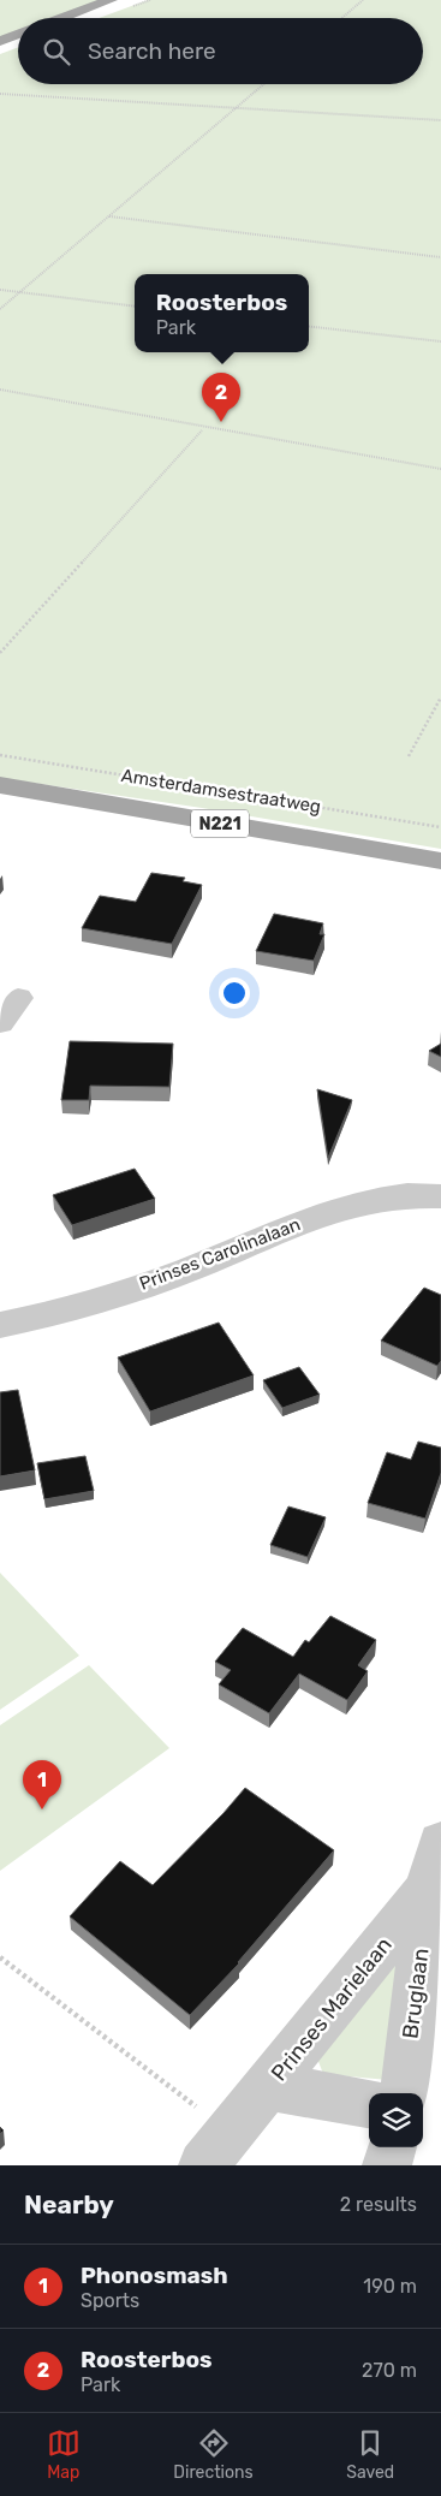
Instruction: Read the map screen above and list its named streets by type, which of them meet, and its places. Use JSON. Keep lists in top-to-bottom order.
{
  "streets": {
    "main road": ["Amsterdamsestraatweg", "N221"],
    "street": ["Prinses Carolinalaan", "Bruglaan", "Prinses Marielaan"]
  },
  "crossings": [
    ["Bruglaan", "Prinses Marielaan"]
  ],
  "page": {
    "search": "Search here",
    "popup": ["Roosterbos", "Park"],
    "pins": ["2", "1"],
    "heading": ["Nearby", "2 results"],
    "list": [
      {
        "mark": "1",
        "name": "Phonosmash",
        "note": "Sports",
        "value": "190 m"
      },
      {
        "mark": "2",
        "name": "Roosterbos",
        "note": "Park",
        "value": "270 m"
      }
    ],
    "nav": ["Map", "Directions", "Saved"]
  }
}
